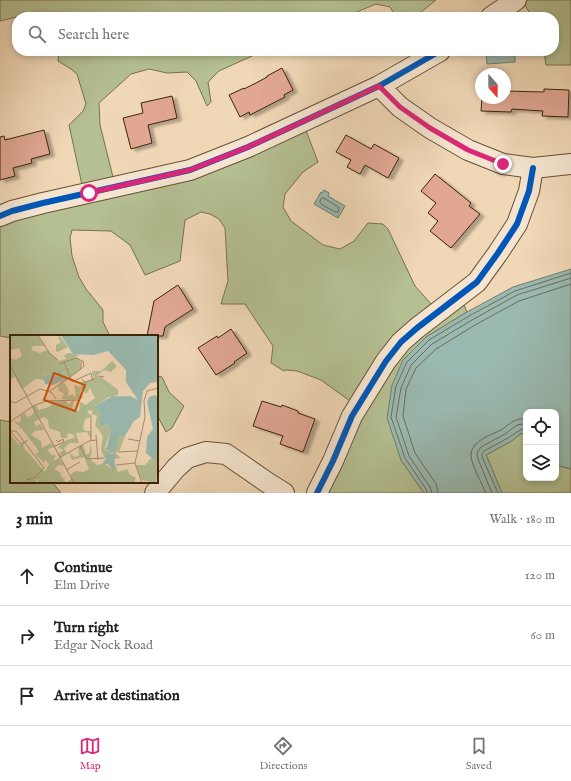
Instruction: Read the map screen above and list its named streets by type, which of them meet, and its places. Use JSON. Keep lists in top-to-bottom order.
{
  "north": "bottom",
  "page": {
    "search": "Search here",
    "heading": ["3 min", "Walk · 180 m"],
    "list": [
      ["Continue", "Elm Drive", "120 m"],
      ["Turn right", "Edgar Nock Road", "60 m"],
      "Arrive at destination"
    ],
    "nav": ["Map", "Directions", "Saved"]
  }
}
